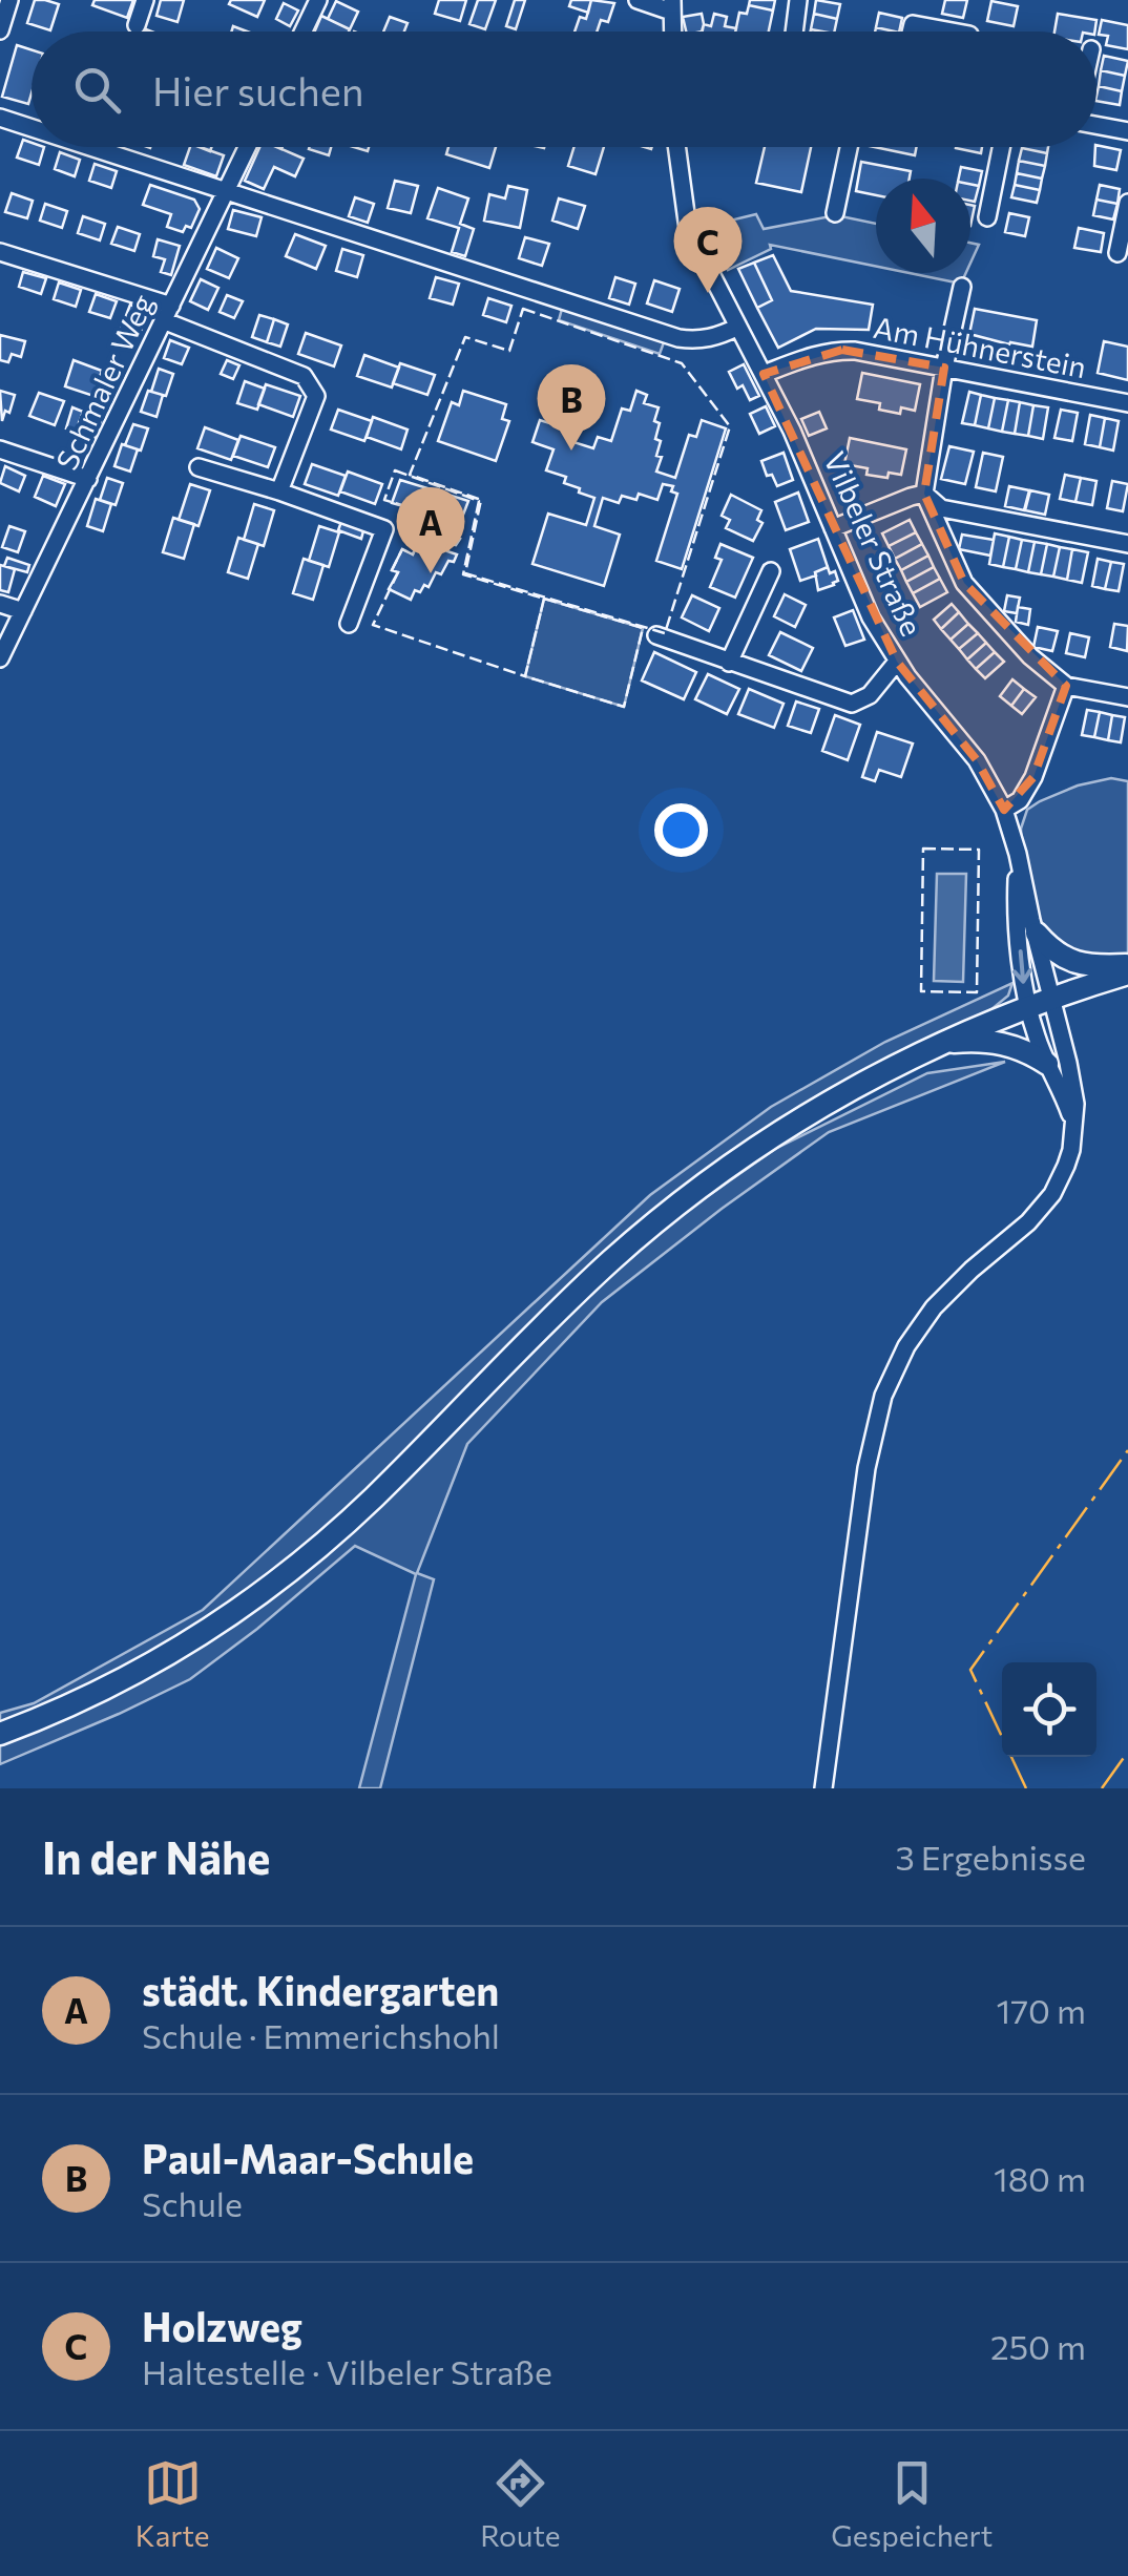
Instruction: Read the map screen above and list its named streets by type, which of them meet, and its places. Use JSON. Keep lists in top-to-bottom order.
{
  "streets": {
    "street": ["Am Hühnerstein", "Schmaler Weg", "Vilbeler Straße"]
  },
  "crossings": [
    ["Am Hühnerstein", "Vilbeler Straße"]
  ],
  "north": "top",
  "page": {
    "search": "Hier suchen",
    "pins": ["C", "B", "A"],
    "heading": ["In der Nähe", "3 Ergebnisse"],
    "list": [
      {
        "mark": "A",
        "name": "städt. Kindergarten",
        "note": "Schule · Emmerichshohl",
        "value": "170 m"
      },
      {
        "mark": "B",
        "name": "Paul-Maar-Schule",
        "note": "Schule",
        "value": "180 m"
      },
      {
        "mark": "C",
        "name": "Holzweg",
        "note": "Haltestelle · Vilbeler Straße",
        "value": "250 m"
      }
    ],
    "nav": ["Karte", "Route", "Gespeichert"]
  }
}
